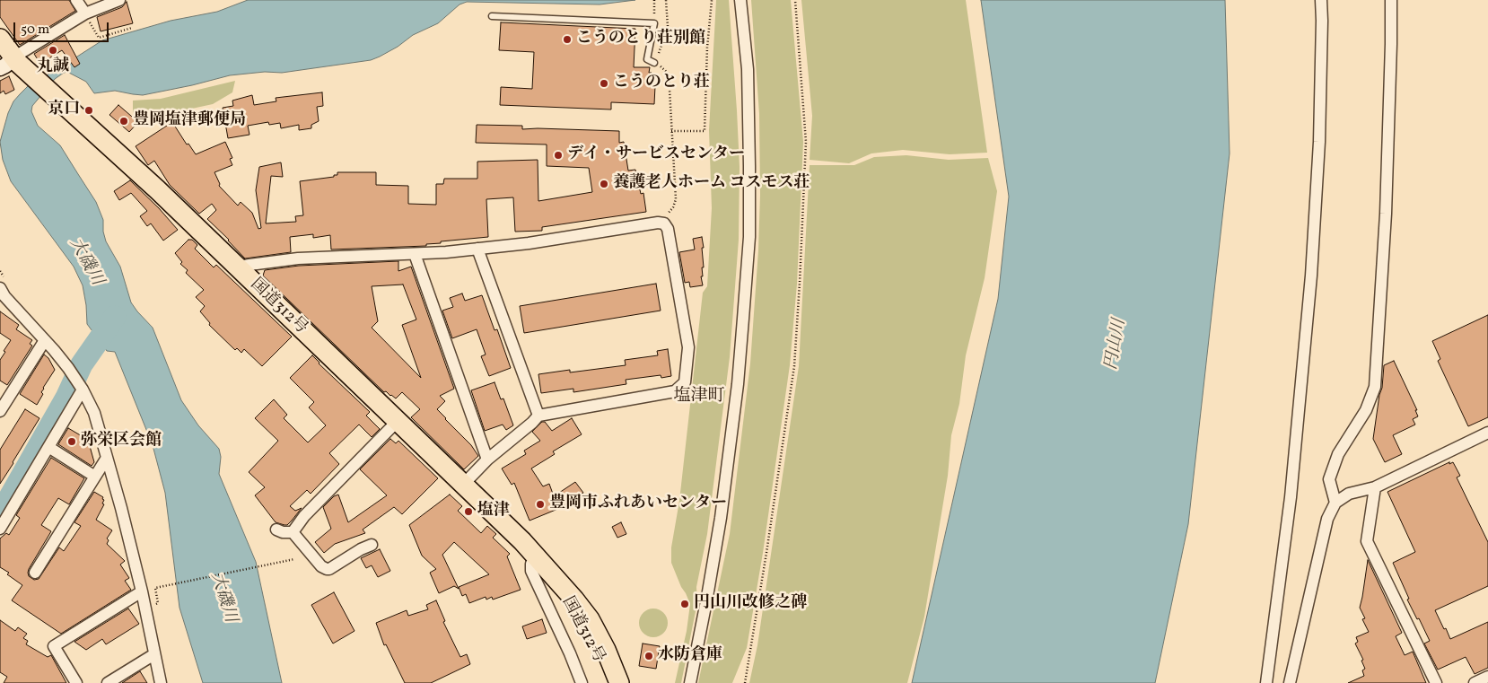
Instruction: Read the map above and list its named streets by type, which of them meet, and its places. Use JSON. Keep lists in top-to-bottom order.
{
  "streets": {
    "highway": ["国道312号"]
  },
  "districts": ["塩津町"],
  "water": ["大磯川", "円山川"],
  "places": [
    "こうのとり荘別館",
    "丸誠",
    "こうのとり荘",
    "京口",
    "豊岡塩津郵便局",
    "デイ・サービスセンター",
    "養護老人ホーム コスモス荘",
    "弥栄区会館",
    "豊岡市ふれあいセンター",
    "塩津",
    "円山川改修之碑",
    "水防倉庫"
  ],
  "scale_bar": "50 m"
}
